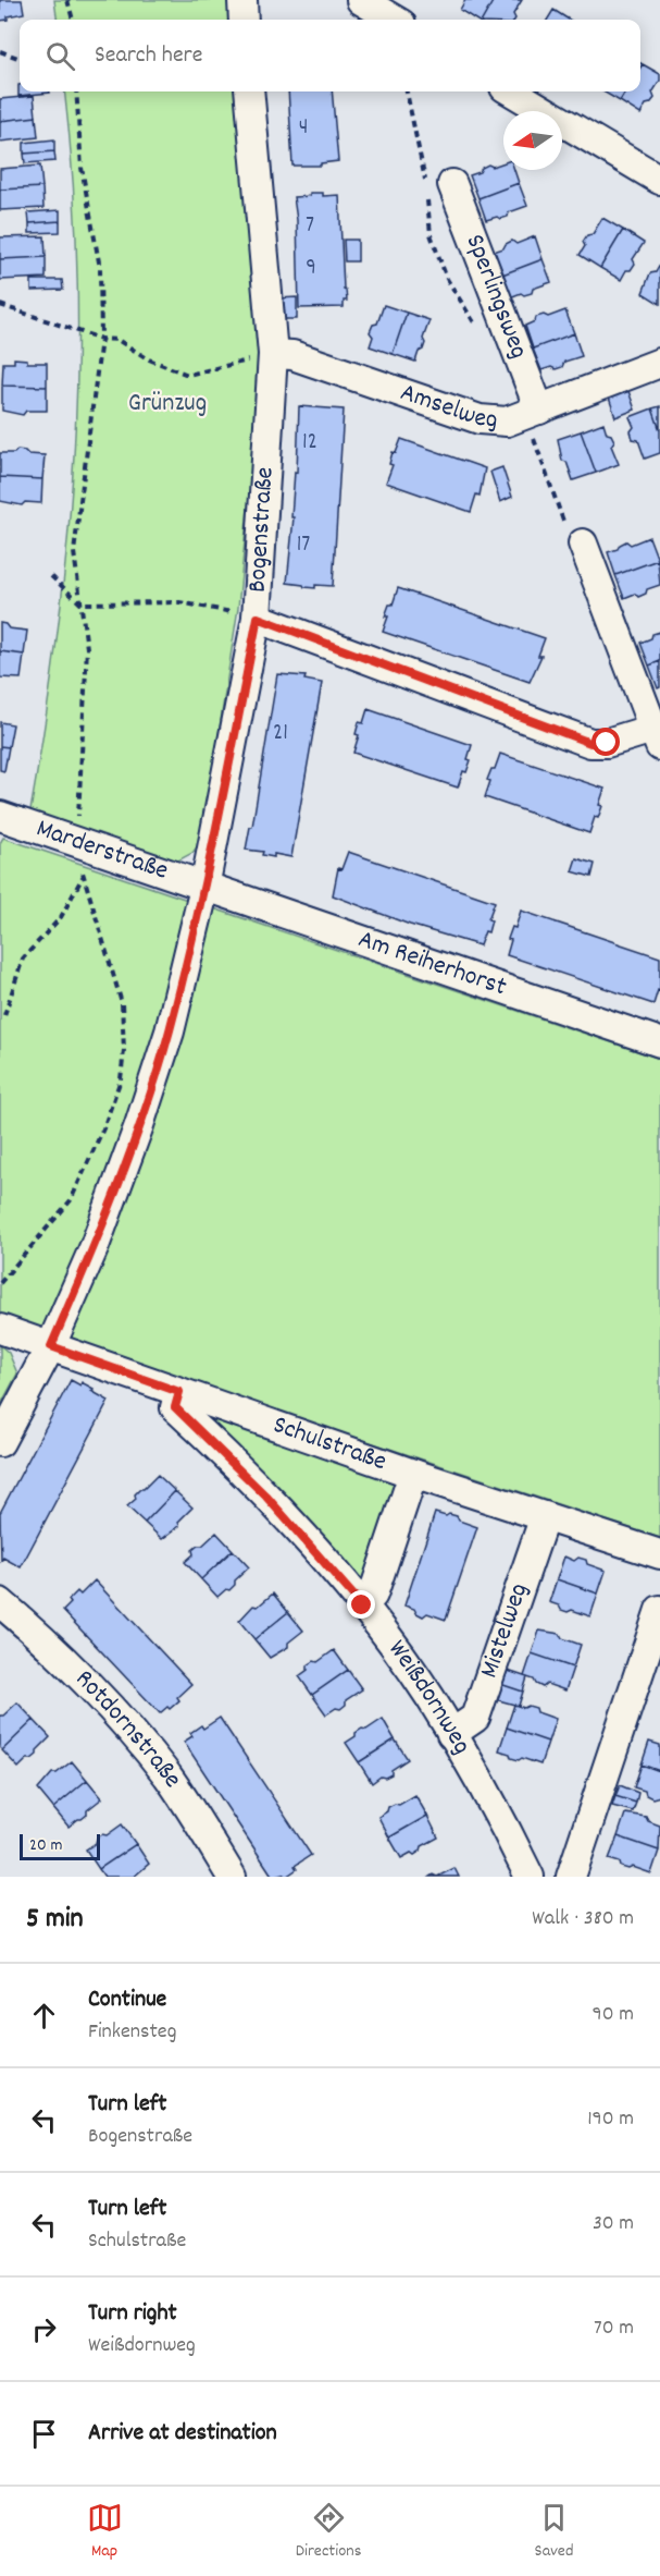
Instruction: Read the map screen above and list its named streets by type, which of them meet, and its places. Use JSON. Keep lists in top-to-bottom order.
{
  "streets": {
    "street": [
      "Sperlingsweg",
      "Amselweg",
      "Bogenstraße",
      "Marderstraße",
      "Am Reiherhorst",
      "Schulstraße",
      "Mistelweg",
      "Weißdornweg",
      "Rotdornstraße"
    ]
  },
  "crossings": [
    ["Sperlingsweg", "Amselweg"],
    ["Amselweg", "Bogenstraße"],
    ["Bogenstraße", "Marderstraße"],
    ["Bogenstraße", "Am Reiherhorst"],
    ["Bogenstraße", "Schulstraße"],
    ["Marderstraße", "Am Reiherhorst"],
    ["Schulstraße", "Mistelweg"],
    ["Schulstraße", "Weißdornweg"],
    ["Mistelweg", "Weißdornweg"]
  ],
  "parks": ["Grünzug"],
  "house_numbers": [
    "4",
    "7",
    "9",
    "12",
    "17",
    "21"
  ],
  "scale_bar": "20 m",
  "north": "left",
  "page": {
    "search": "Search here",
    "scale": "20 m",
    "heading": ["5 min", "Walk · 380 m"],
    "list": [
      ["Continue", "Finkensteg", "90 m"],
      ["Turn left", "Bogenstraße", "190 m"],
      ["Turn left", "Schulstraße", "30 m"],
      ["Turn right", "Weißdornweg", "70 m"],
      "Arrive at destination"
    ],
    "nav": ["Map", "Directions", "Saved"]
  }
}
